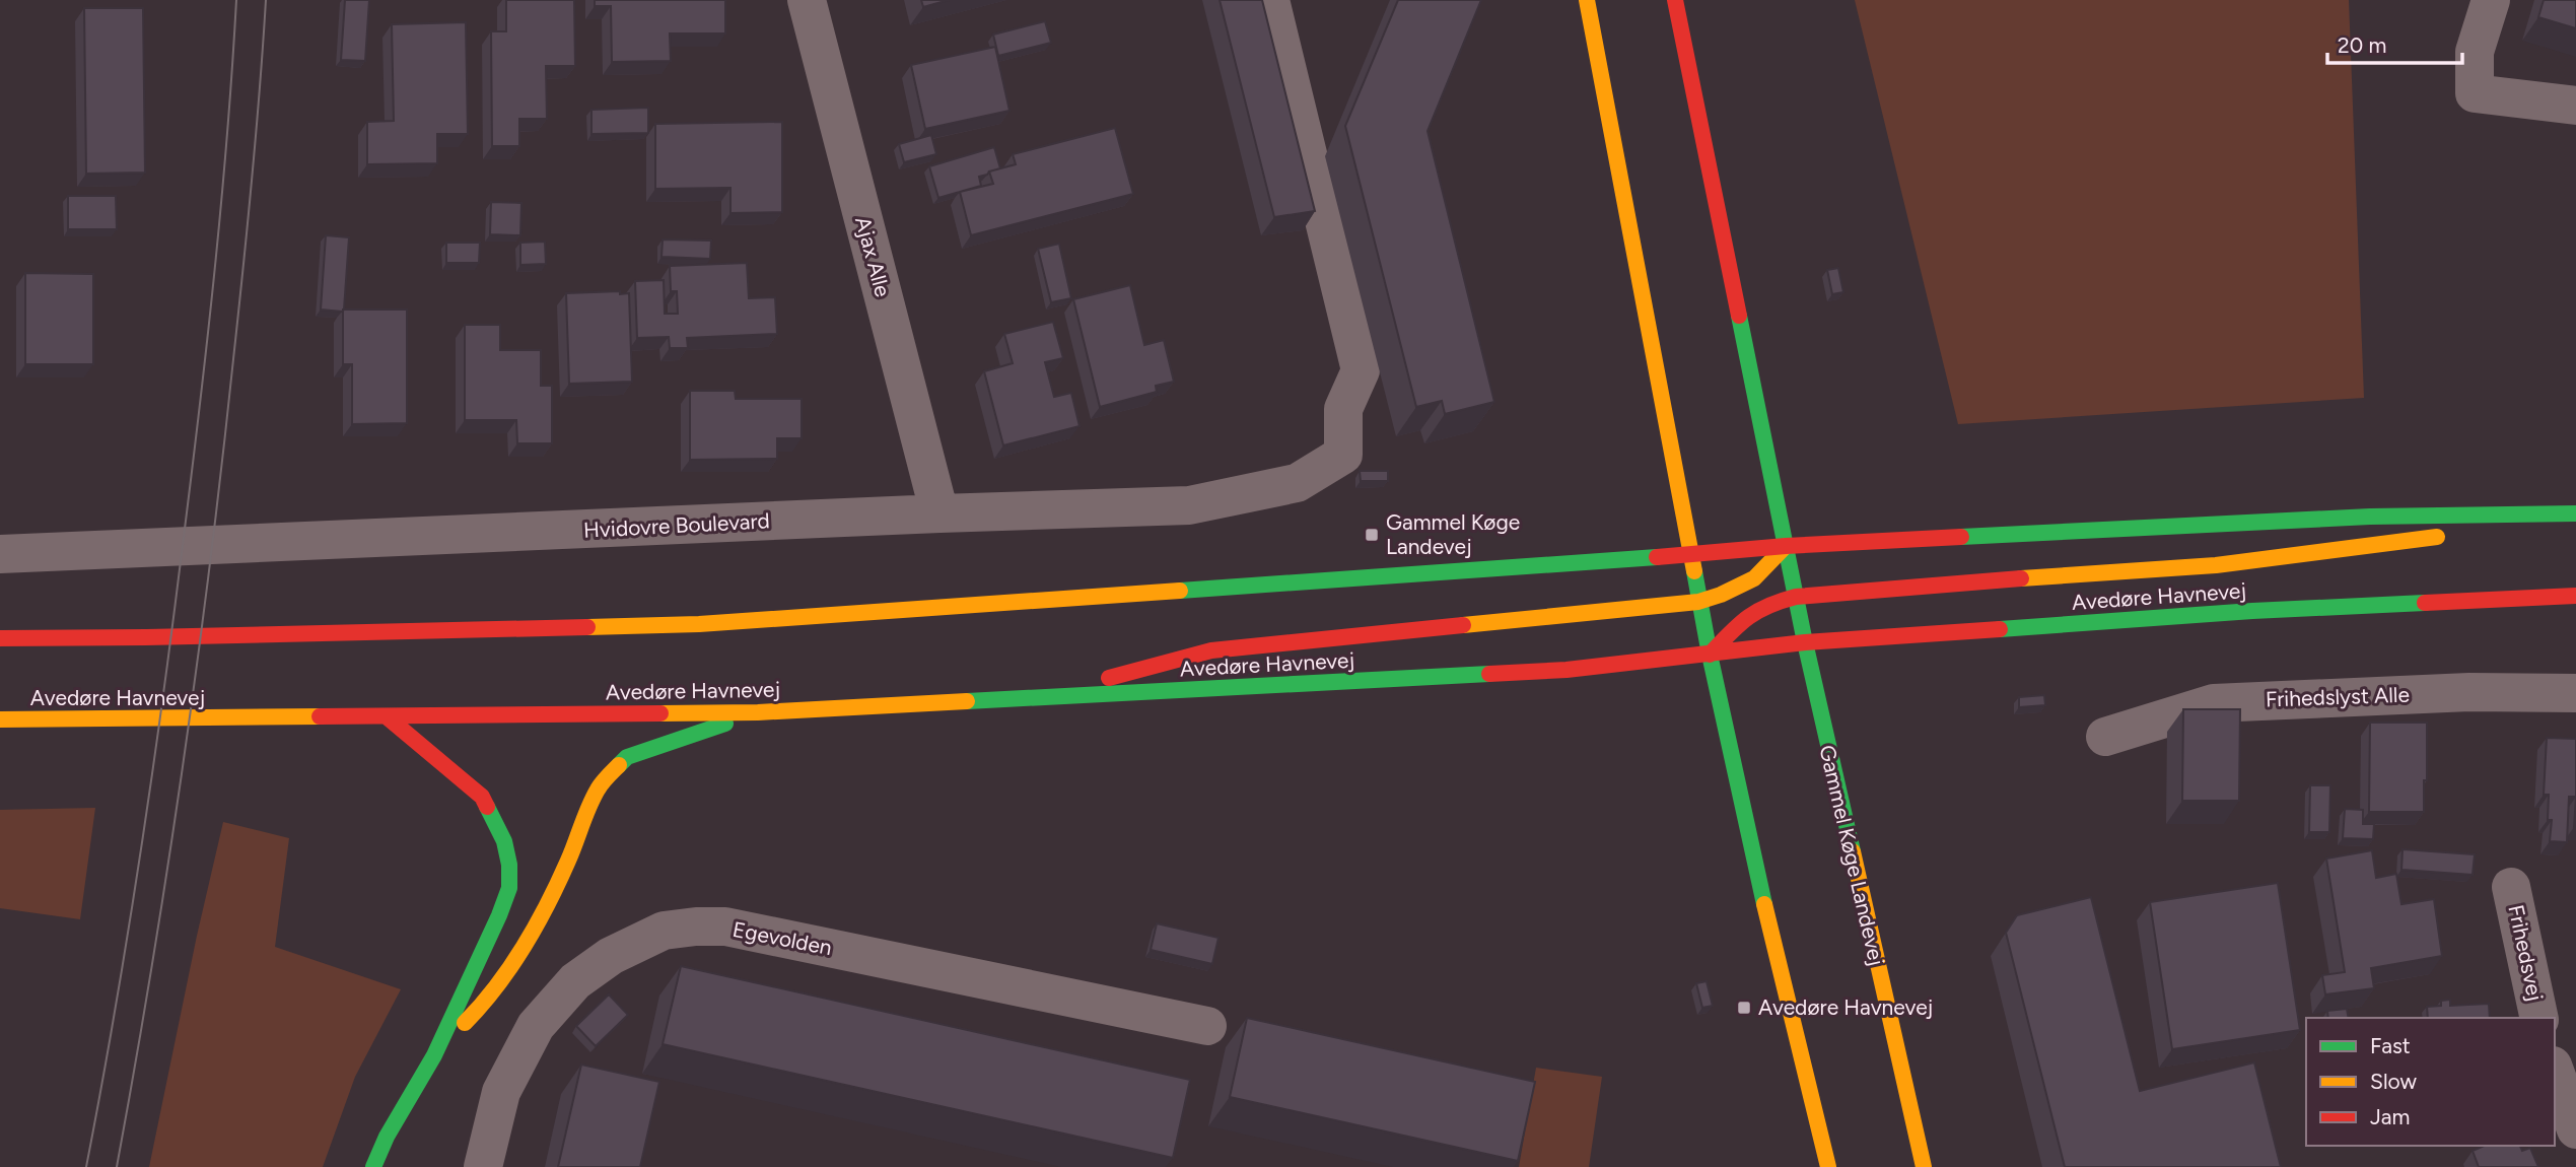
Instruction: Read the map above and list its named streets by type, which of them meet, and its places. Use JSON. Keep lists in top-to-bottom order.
{
  "streets": {
    "street": [
      "Ajax Alle",
      "Hvidovre Boulevard",
      "Avedøre Havnevej",
      "Frihedslyst Alle",
      "Gammel Køge Landevej",
      "Egevolden",
      "Frihedsvej"
    ]
  },
  "crossings": [
    ["Ajax Alle", "Hvidovre Boulevard"],
    ["Avedøre Havnevej", "Gammel Køge Landevej"]
  ],
  "places": {
    "transit": ["Gammel Køge Landevej", "Avedøre Havnevej"]
  },
  "legend": ["Fast", "Slow", "Jam"],
  "scale_bar": "20 m"
}
